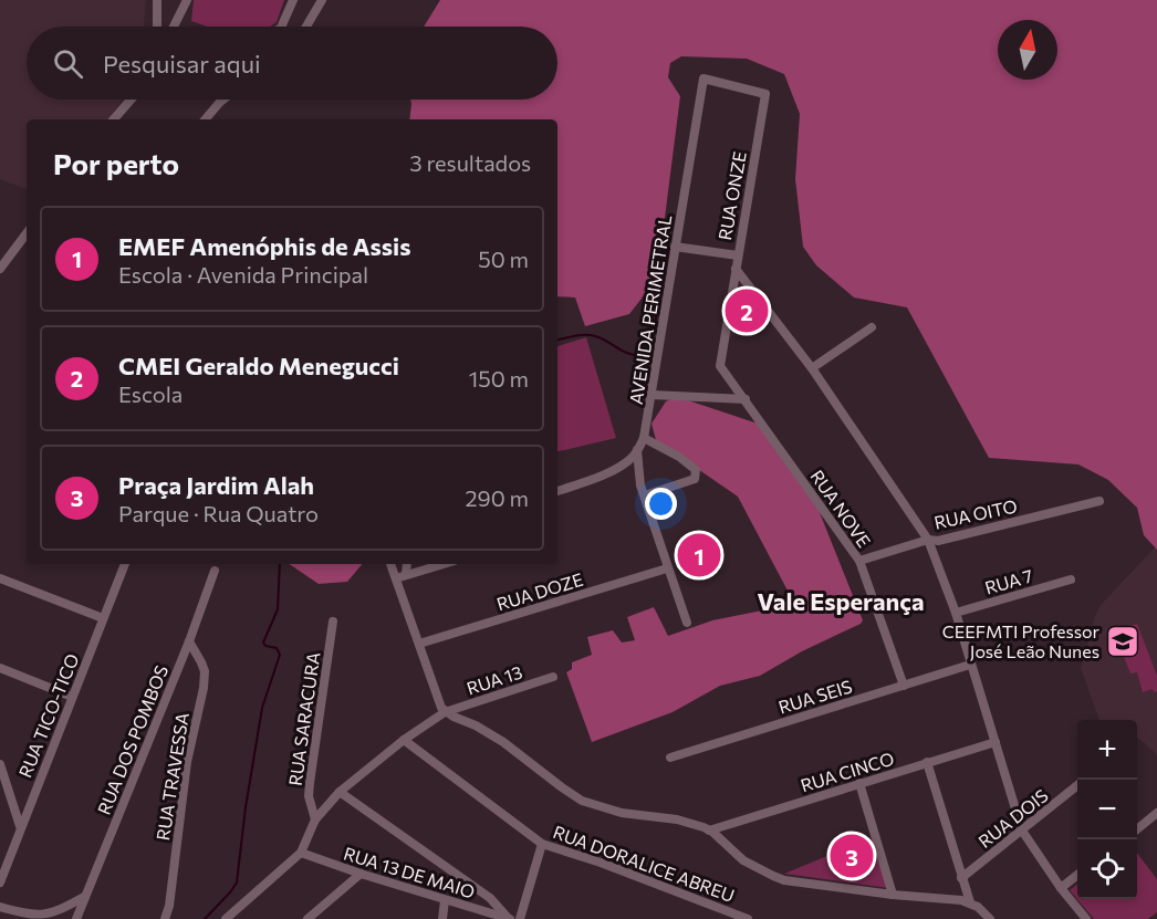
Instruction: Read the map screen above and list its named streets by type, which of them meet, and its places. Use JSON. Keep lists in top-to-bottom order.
{
  "streets": {
    "street": [
      "RUA ONZE",
      "AVENIDA PERIMETRAL",
      "RUA NOVE",
      "RUA OITO",
      "RUA 7",
      "RUA DOZE",
      "RUA 13",
      "RUA SEIS",
      "RUA TICO-TICO",
      "RUA SARACURA",
      "RUA DOS POMBOS",
      "RUA CINCO",
      "RUA TRAVESSA",
      "RUA DOIS",
      "RUA DORALICE ABREU",
      "RUA 13 DE MAIO"
    ]
  },
  "crossings": [
    ["RUA ONZE", "AVENIDA PERIMETRAL"],
    ["RUA ONZE", "RUA NOVE"],
    ["RUA NOVE", "RUA OITO"],
    ["RUA NOVE", "RUA SEIS"],
    ["RUA 13", "RUA SARACURA"],
    ["RUA 13", "RUA DORALICE ABREU"],
    ["RUA 13", "RUA 13 DE MAIO"],
    ["RUA DOS POMBOS", "RUA TRAVESSA"]
  ],
  "districts": ["Vale Esperança"],
  "places": {
    "school or university": ["CEEFMTI Professor José Leão Nunes"]
  },
  "north": "top",
  "page": {
    "search": "Pesquisar aqui",
    "heading": ["Por perto", "3 resultados"],
    "list": [
      {
        "mark": "1",
        "name": "EMEF Amenóphis de Assis",
        "note": "Escola · Avenida Principal",
        "value": "50 m"
      },
      {
        "mark": "2",
        "name": "CMEI Geraldo Menegucci",
        "note": "Escola",
        "value": "150 m"
      },
      {
        "mark": "3",
        "name": "Praça Jardim Alah",
        "note": "Parque · Rua Quatro",
        "value": "290 m"
      }
    ],
    "pins": ["2", "1", "3"],
    "map_buttons": ["+", "−"]
  }
}
